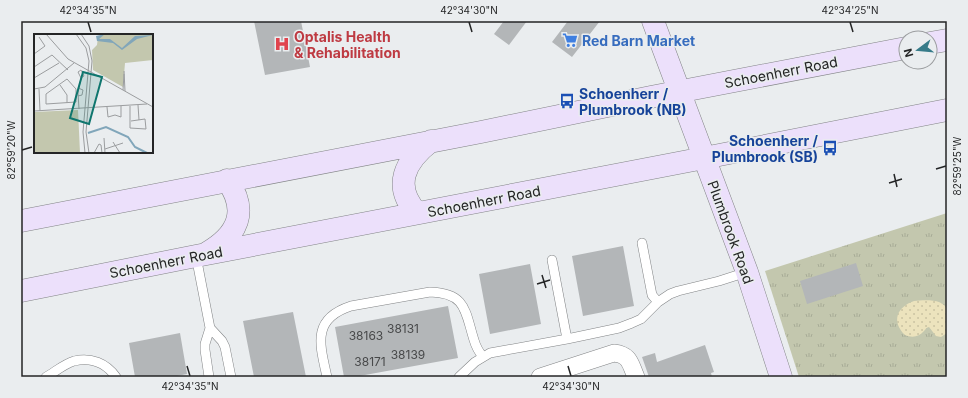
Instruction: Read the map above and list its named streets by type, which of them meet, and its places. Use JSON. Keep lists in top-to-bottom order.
{
  "streets": {
    "main road": ["Schoenherr Road", "Plumbrook Road"]
  },
  "crossings": [
    ["Schoenherr Road", "Plumbrook Road"]
  ],
  "places": {
    "supermarket": ["Red Barn Market"],
    "hospital": ["Optalis Health & Rehabilitation"],
    "bus stop": ["Schoenherr / Plumbrook (NB)", "Schoenherr / Plumbrook (SB)"]
  },
  "house_numbers": [
    "38131",
    "38163",
    "38139",
    "38171"
  ],
  "north": "left",
  "coordinates": [
    "42°34'35\"N",
    "42°34'30\"N",
    "42°34'25\"N",
    "82°59'20\"W",
    "82°59'25\"W"
  ]
}
